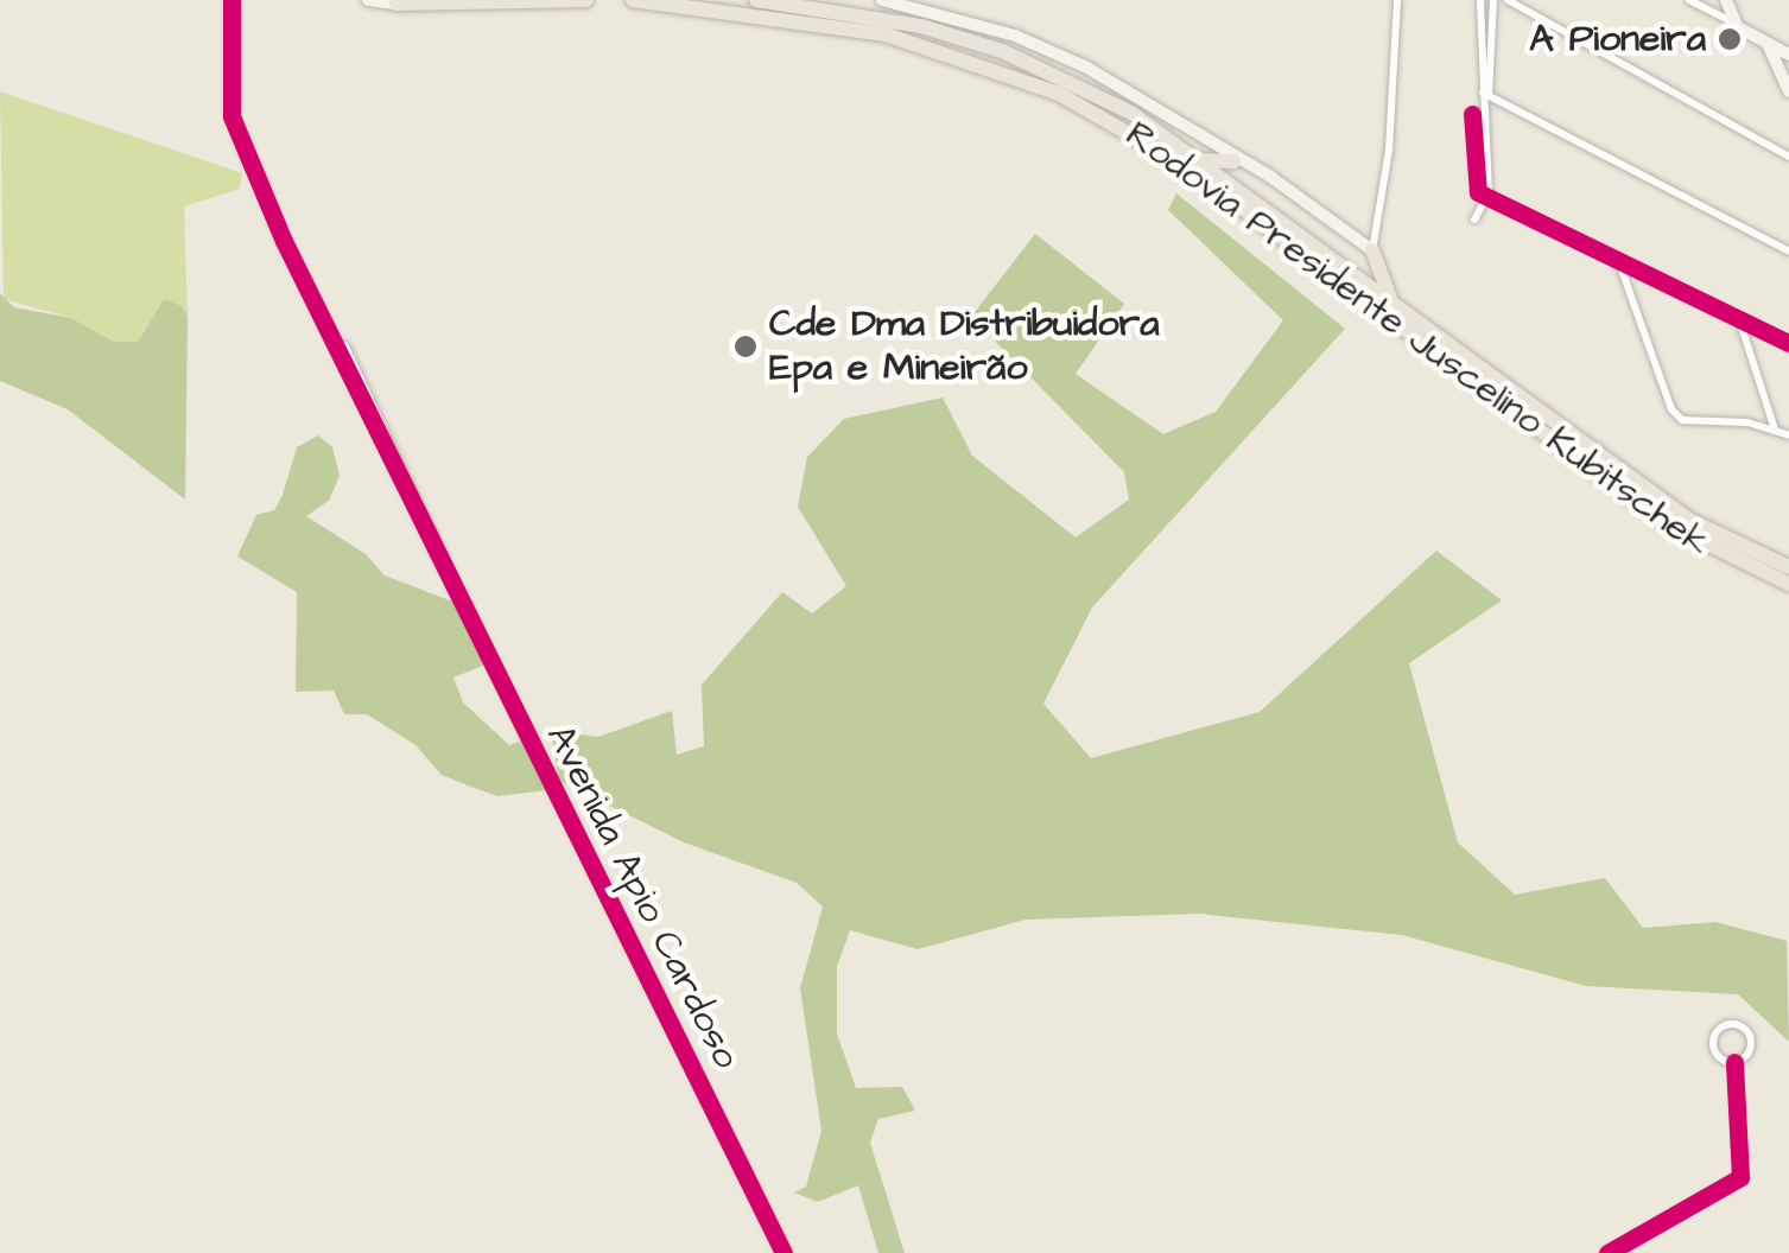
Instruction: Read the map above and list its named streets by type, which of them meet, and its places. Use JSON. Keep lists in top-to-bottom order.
{
  "streets": {
    "highway": ["Rodovia Presidente Juscelino Kubitschek"],
    "street": ["Avenida Apio Cardoso"]
  },
  "places": ["A Pioneira", "Cde Dma Distribuidora Epa e Mineirão"]
}
